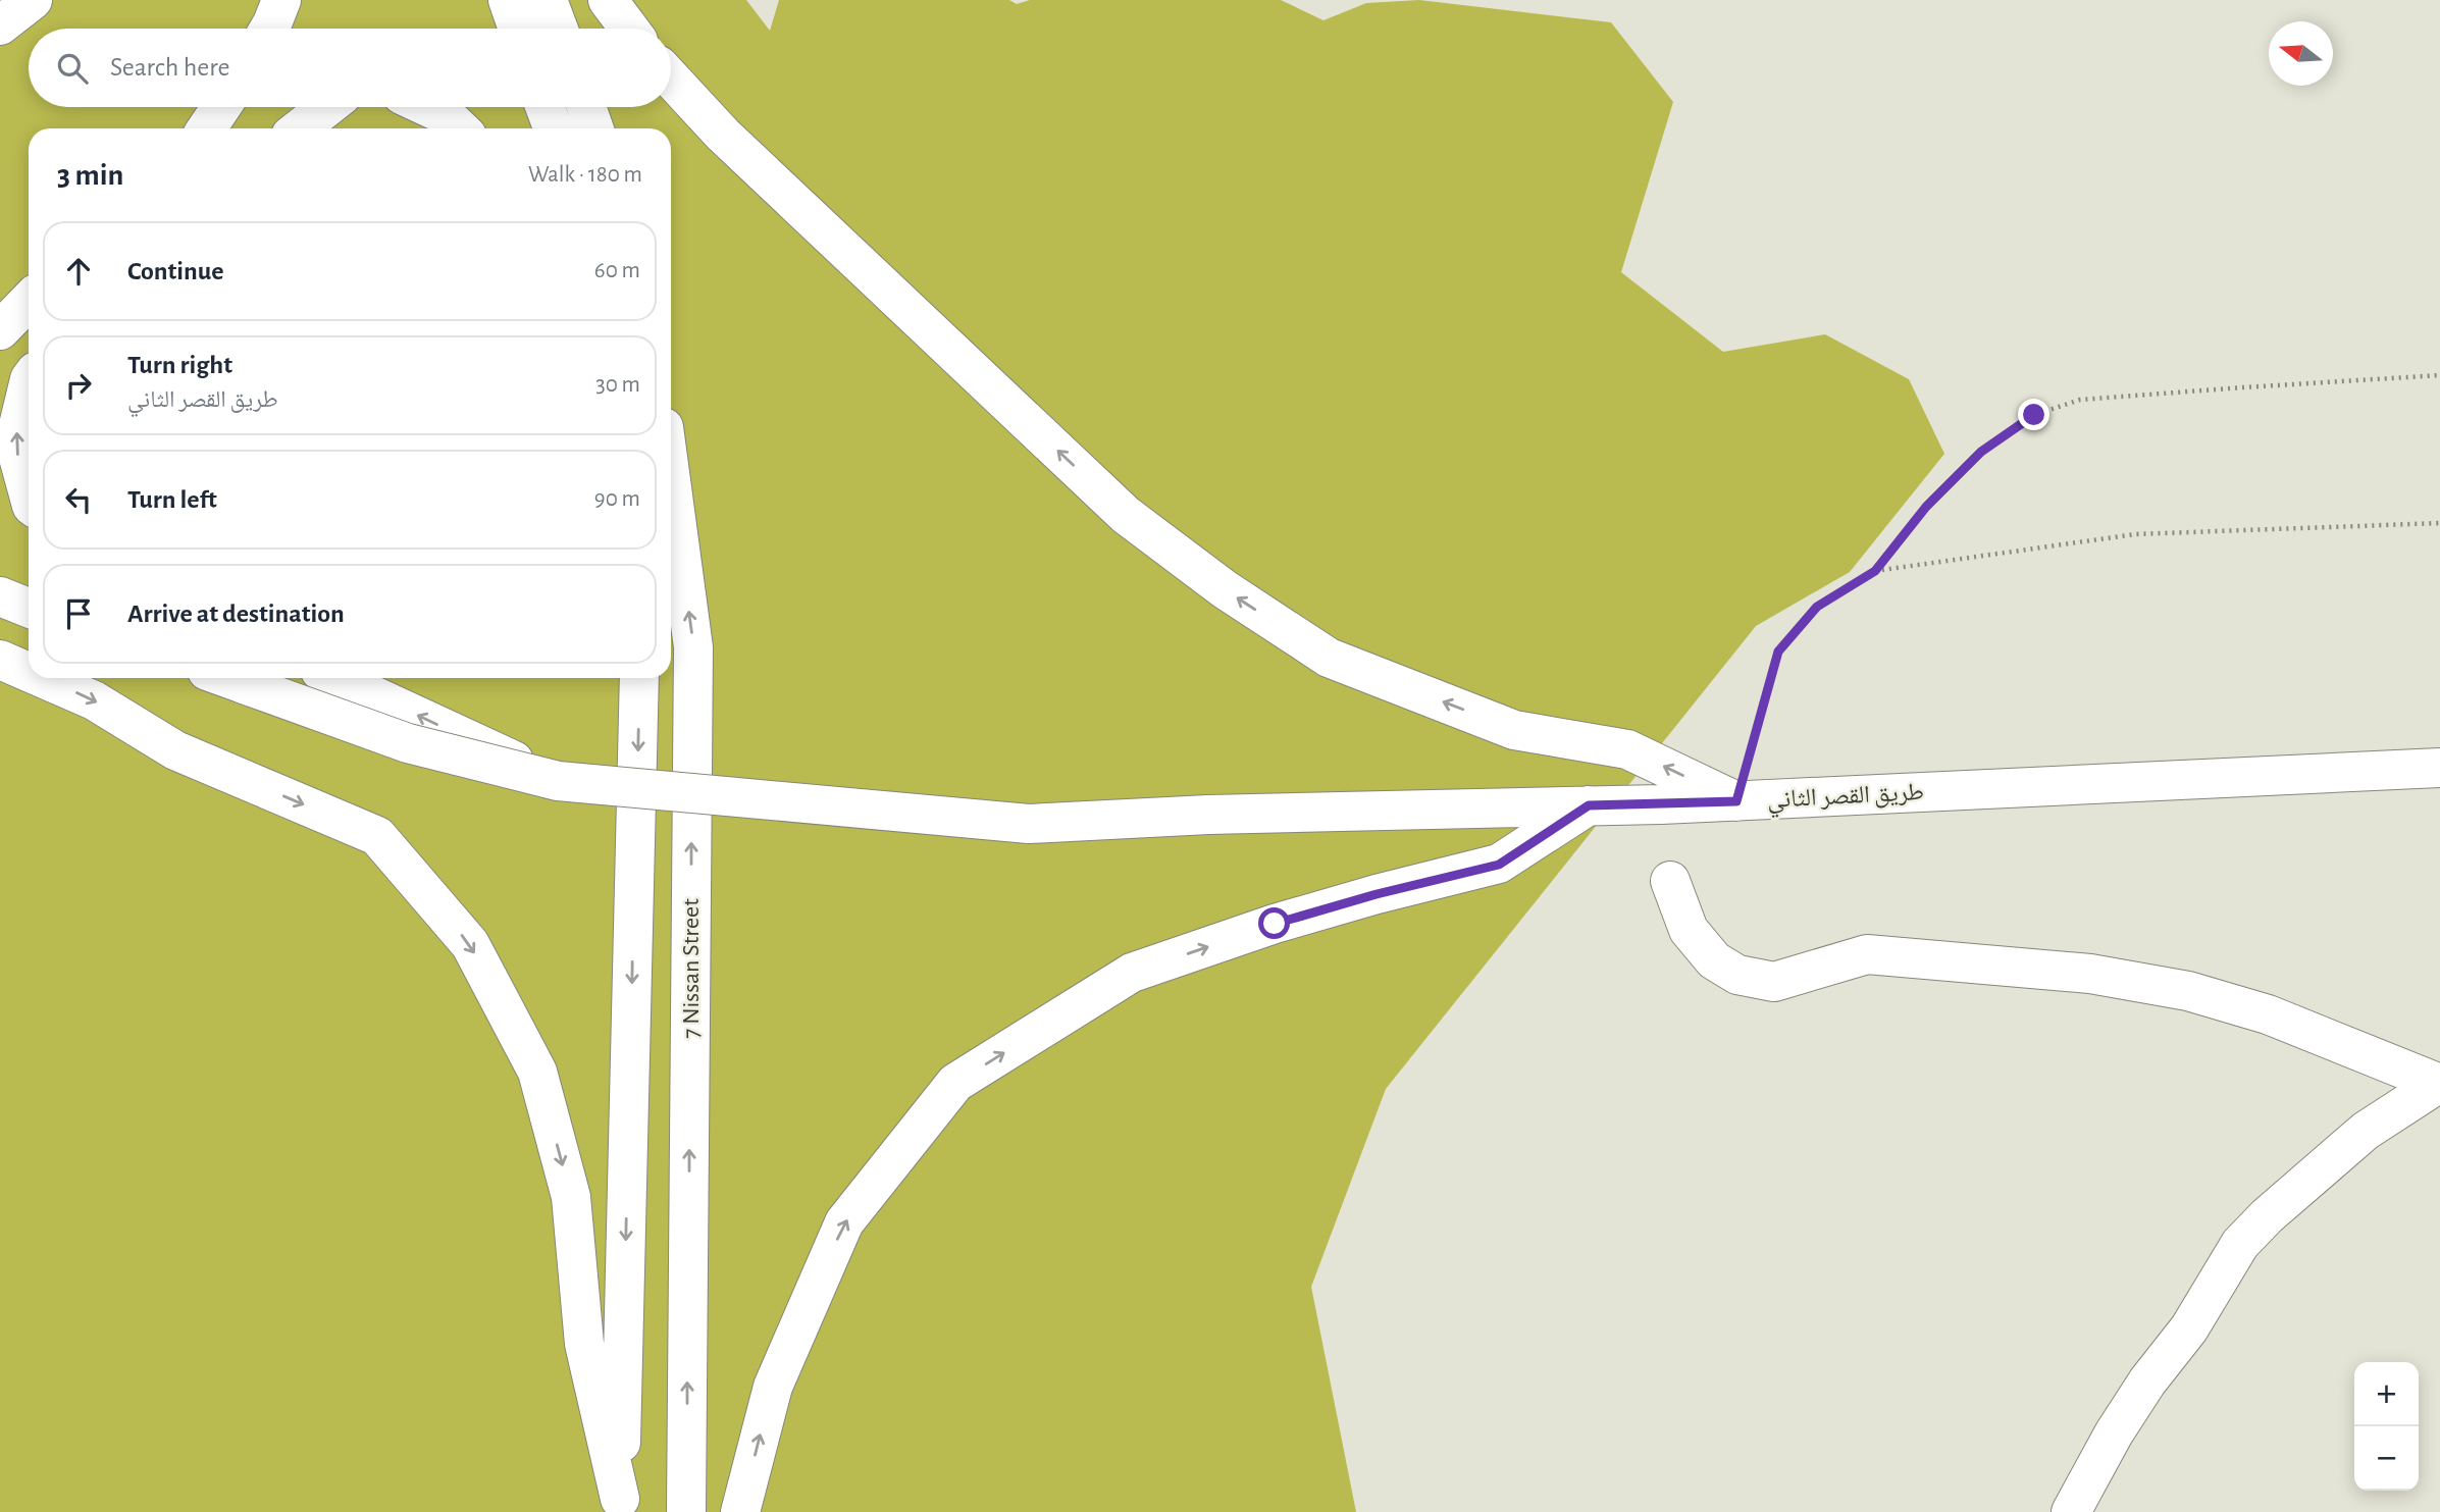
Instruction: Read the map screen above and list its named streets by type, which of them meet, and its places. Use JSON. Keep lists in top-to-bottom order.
{
  "streets": {
    "main road": ["طريق القصر الثاني", "7 Nissan Street"]
  },
  "north": "left",
  "page": {
    "search": "Search here",
    "heading": ["3 min", "Walk · 180 m"],
    "list": [
      ["Continue", "60 m"],
      ["Turn right", "طريق القصر الثاني", "30 m"],
      ["Turn left", "90 m"],
      "Arrive at destination"
    ],
    "map_buttons": ["+", "−"]
  }
}
